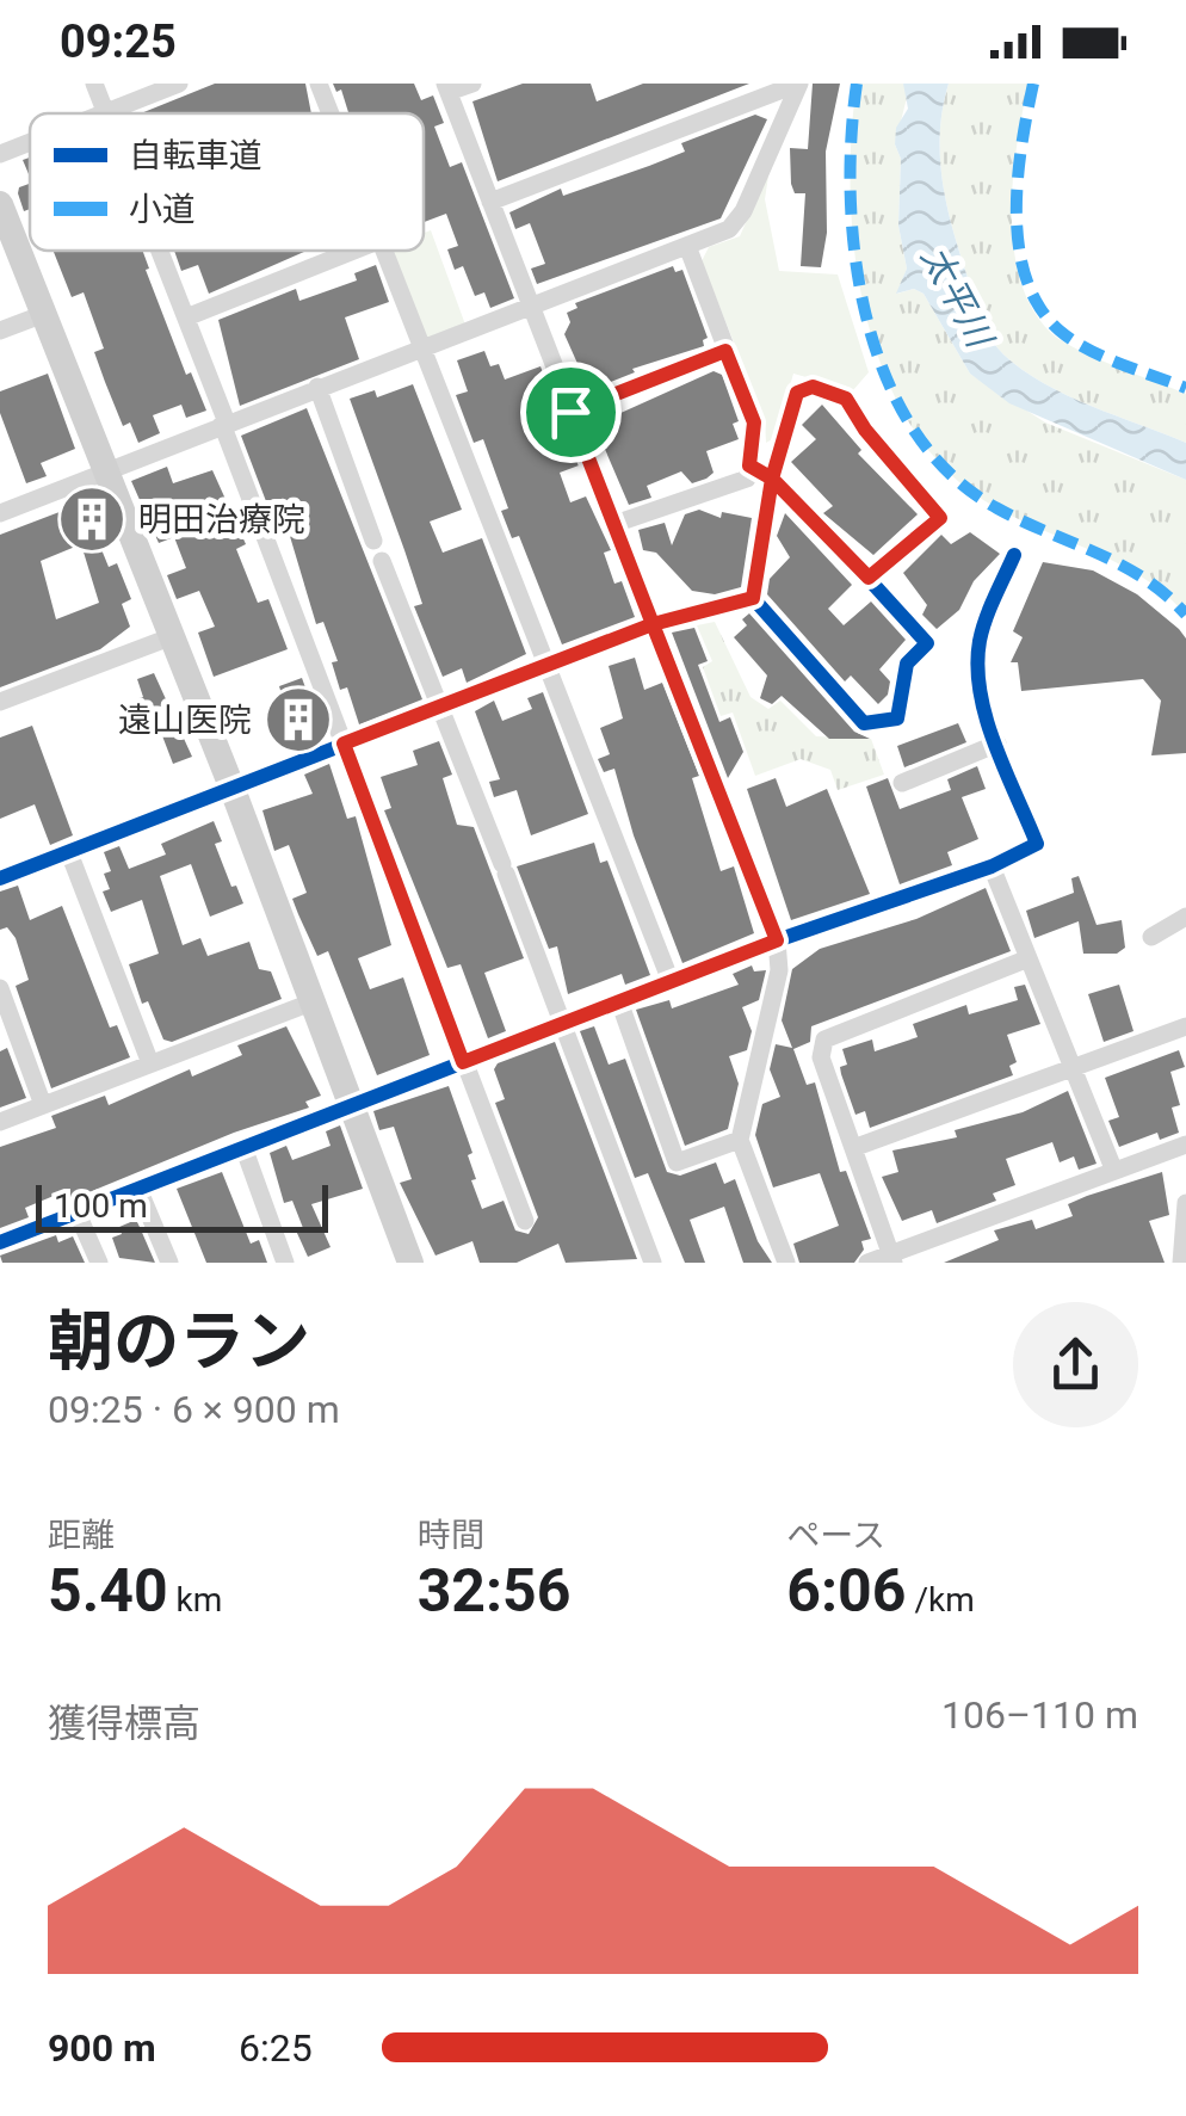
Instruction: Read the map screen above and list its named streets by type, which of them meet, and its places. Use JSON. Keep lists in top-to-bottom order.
{
  "water": ["太平川"],
  "places": {
    "building": ["明田治療院", "遠山医院"]
  },
  "legend": ["自転車道", "小道"],
  "scale_bar": "100 m",
  "page": {
    "status": "09:25",
    "scale": "100 m",
    "heading": ["朝のラン", "09:25 · 6 × 900 m"],
    "stats": [
      ["距離", "5.40 km"],
      ["時間", "32:56"],
      ["ペース", "6:06 /km"]
    ],
    "chart": ["獲得標高", "106–110 m"],
    "list": [
      {
        "name": "900 m",
        "note": "6:25"
      }
    ]
  }
}
